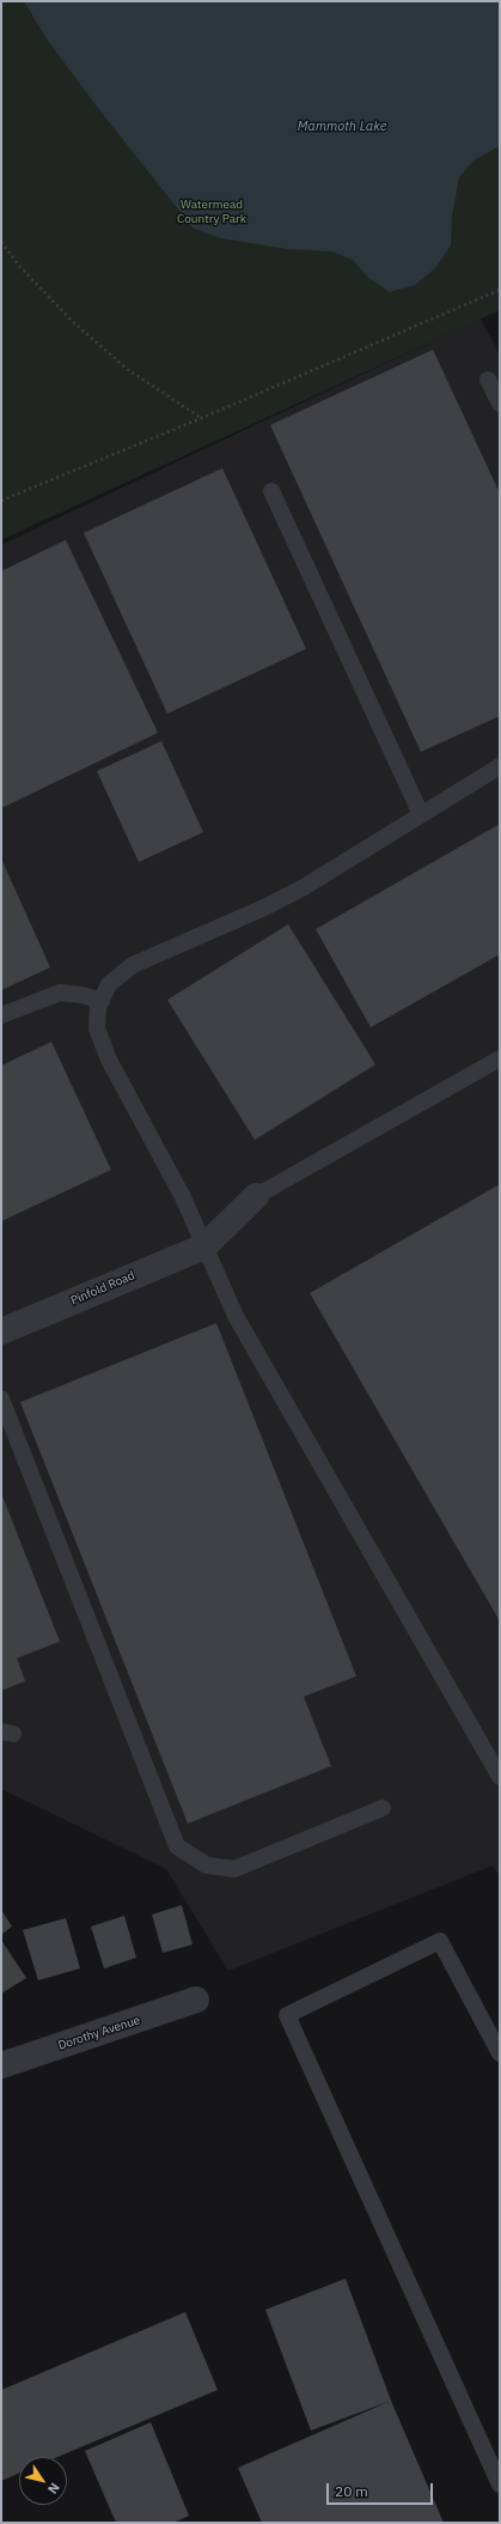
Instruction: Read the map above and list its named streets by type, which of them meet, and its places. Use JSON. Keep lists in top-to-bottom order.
{
  "streets": {
    "street": ["Pinfold Road", "Dorothy Avenue"]
  },
  "water": ["Mammoth Lake"],
  "parks": ["Watermead Country Park"],
  "scale_bar": "20 m",
  "north": "bottom right"
}
